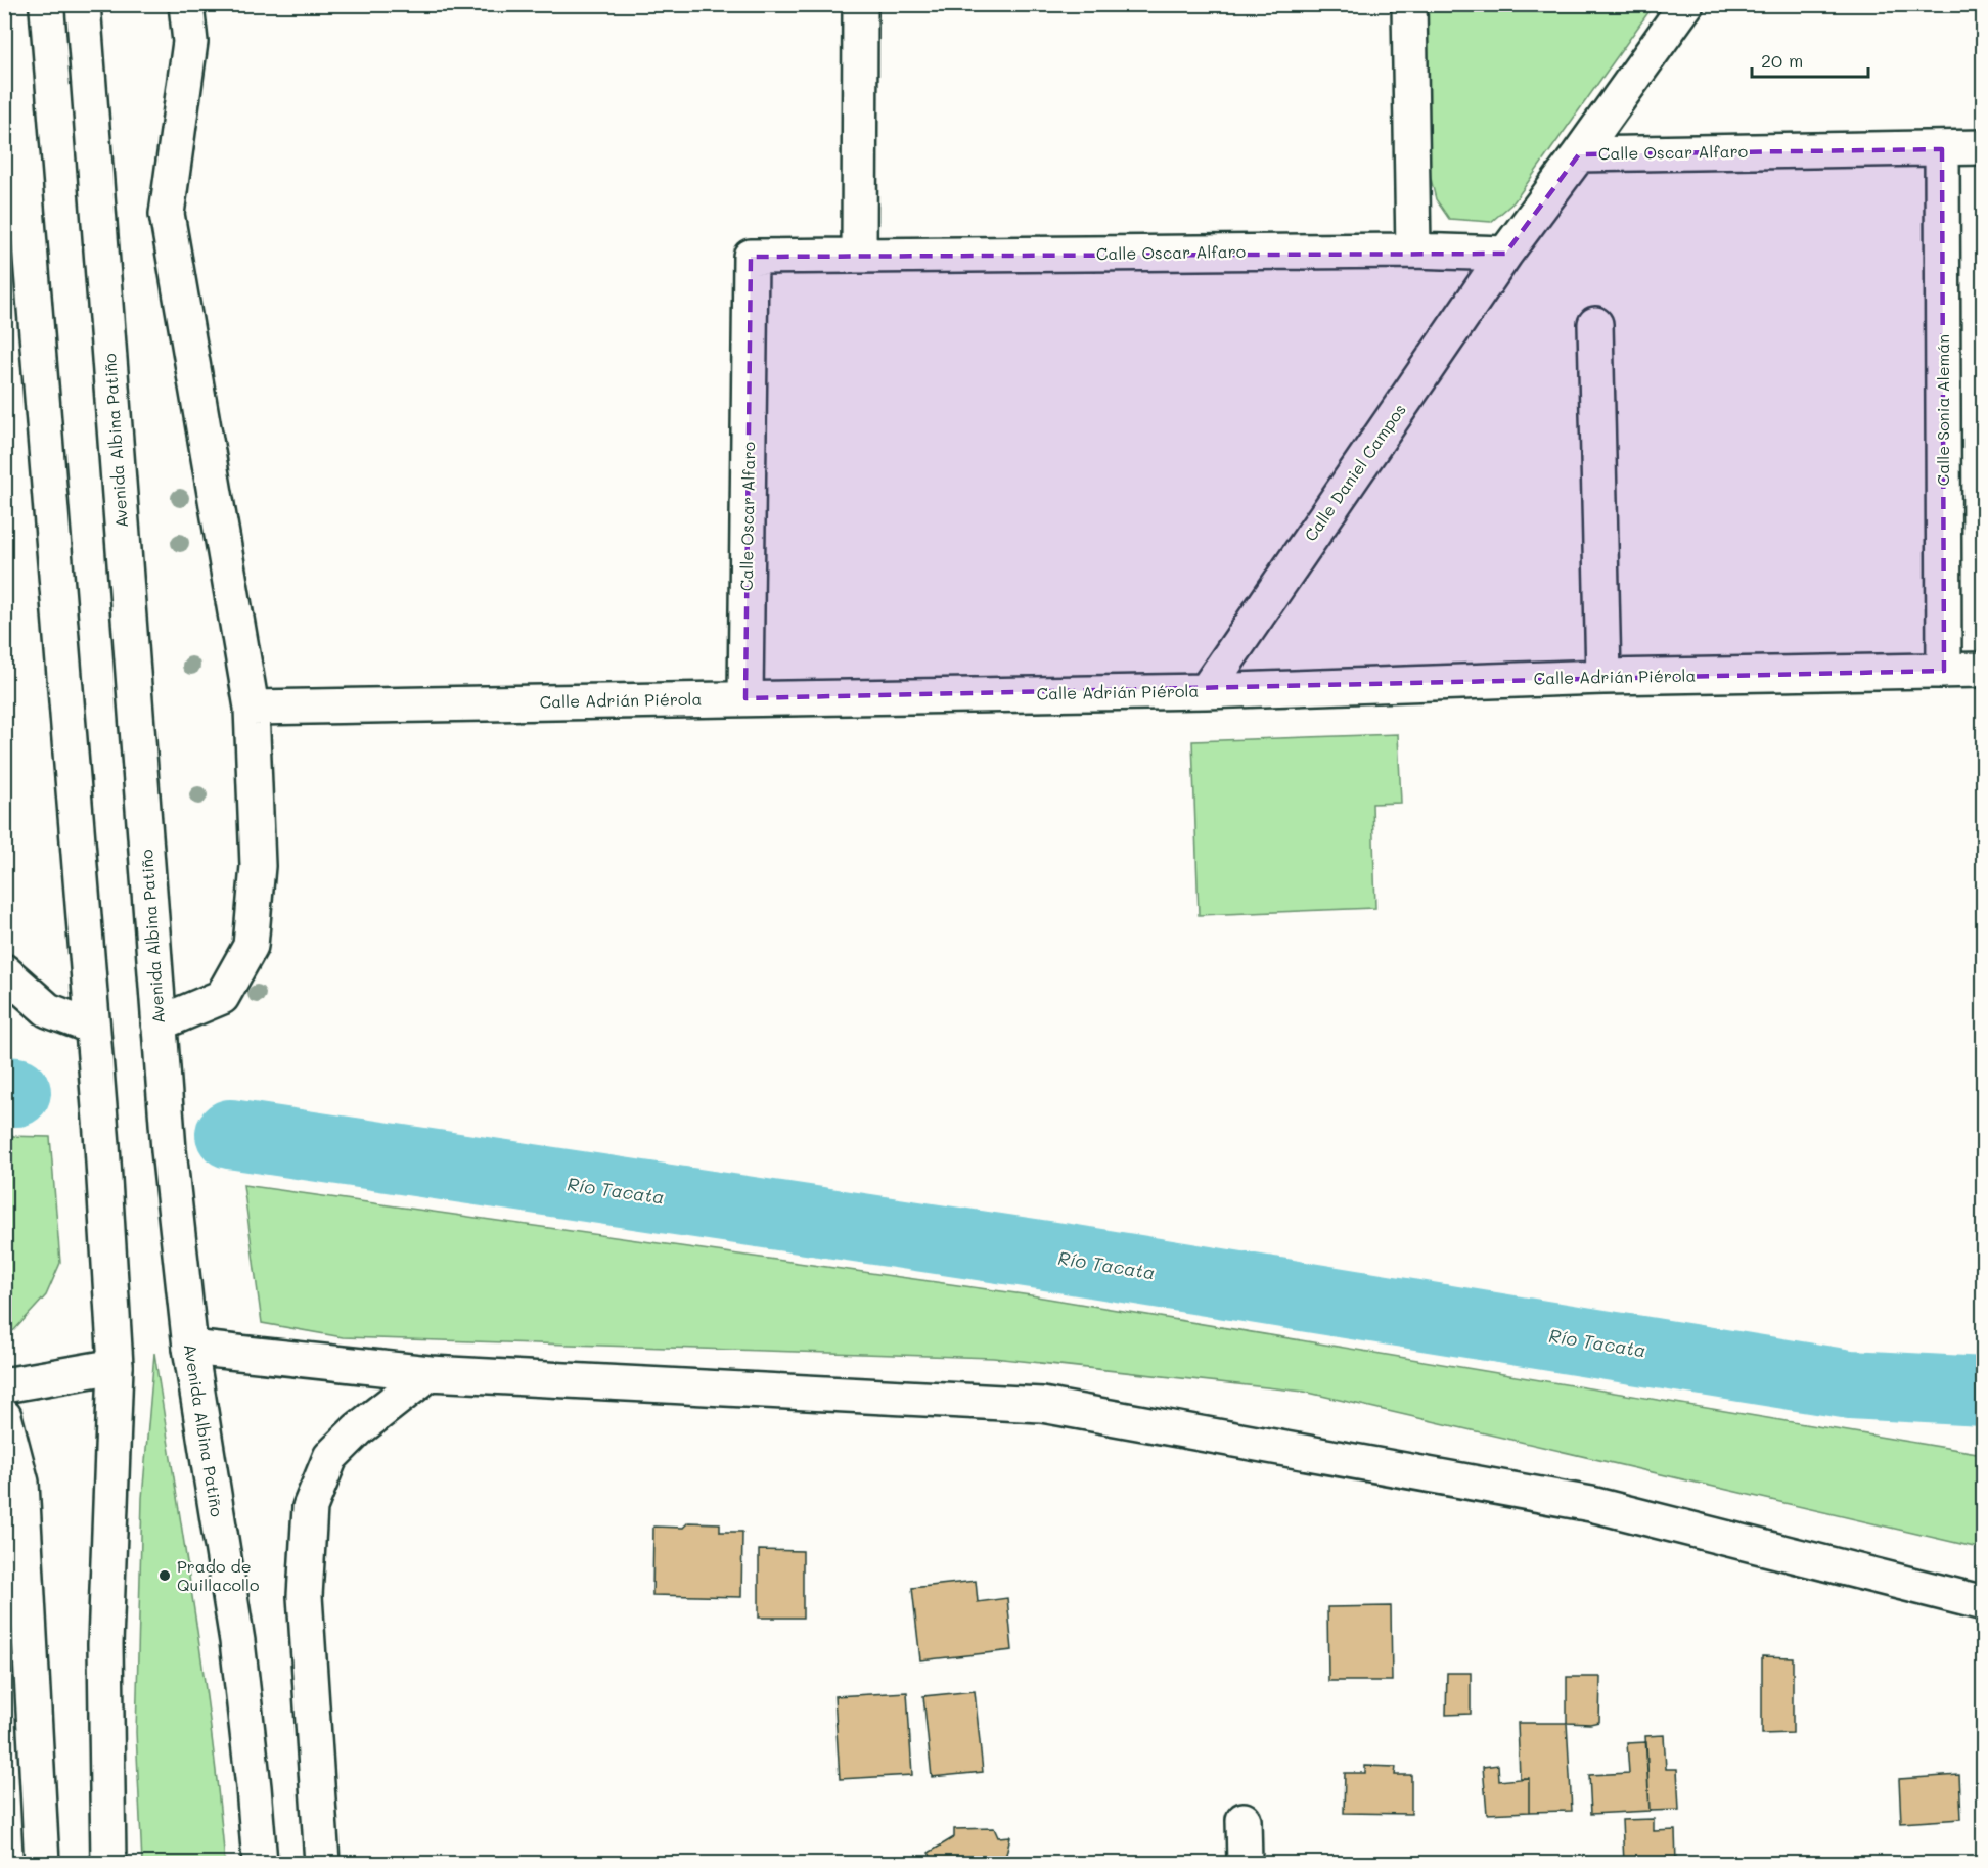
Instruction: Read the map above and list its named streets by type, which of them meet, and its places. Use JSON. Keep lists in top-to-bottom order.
{
  "streets": {
    "main road": [
      "Calle Oscar Alfaro",
      "Calle Sonia Alemán",
      "Avenida Albina Patiño",
      "Calle Daniel Campos",
      "Calle Adrián Piérola"
    ]
  },
  "crossings": [
    ["Calle Oscar Alfaro", "Calle Sonia Alemán"],
    ["Calle Oscar Alfaro", "Calle Daniel Campos"],
    ["Calle Oscar Alfaro", "Calle Adrián Piérola"],
    ["Calle Sonia Alemán", "Calle Adrián Piérola"],
    ["Calle Daniel Campos", "Calle Adrián Piérola"]
  ],
  "water": ["Río Tacata"],
  "places": ["Prado de Quillacollo"],
  "scale_bar": "20 m"
}
